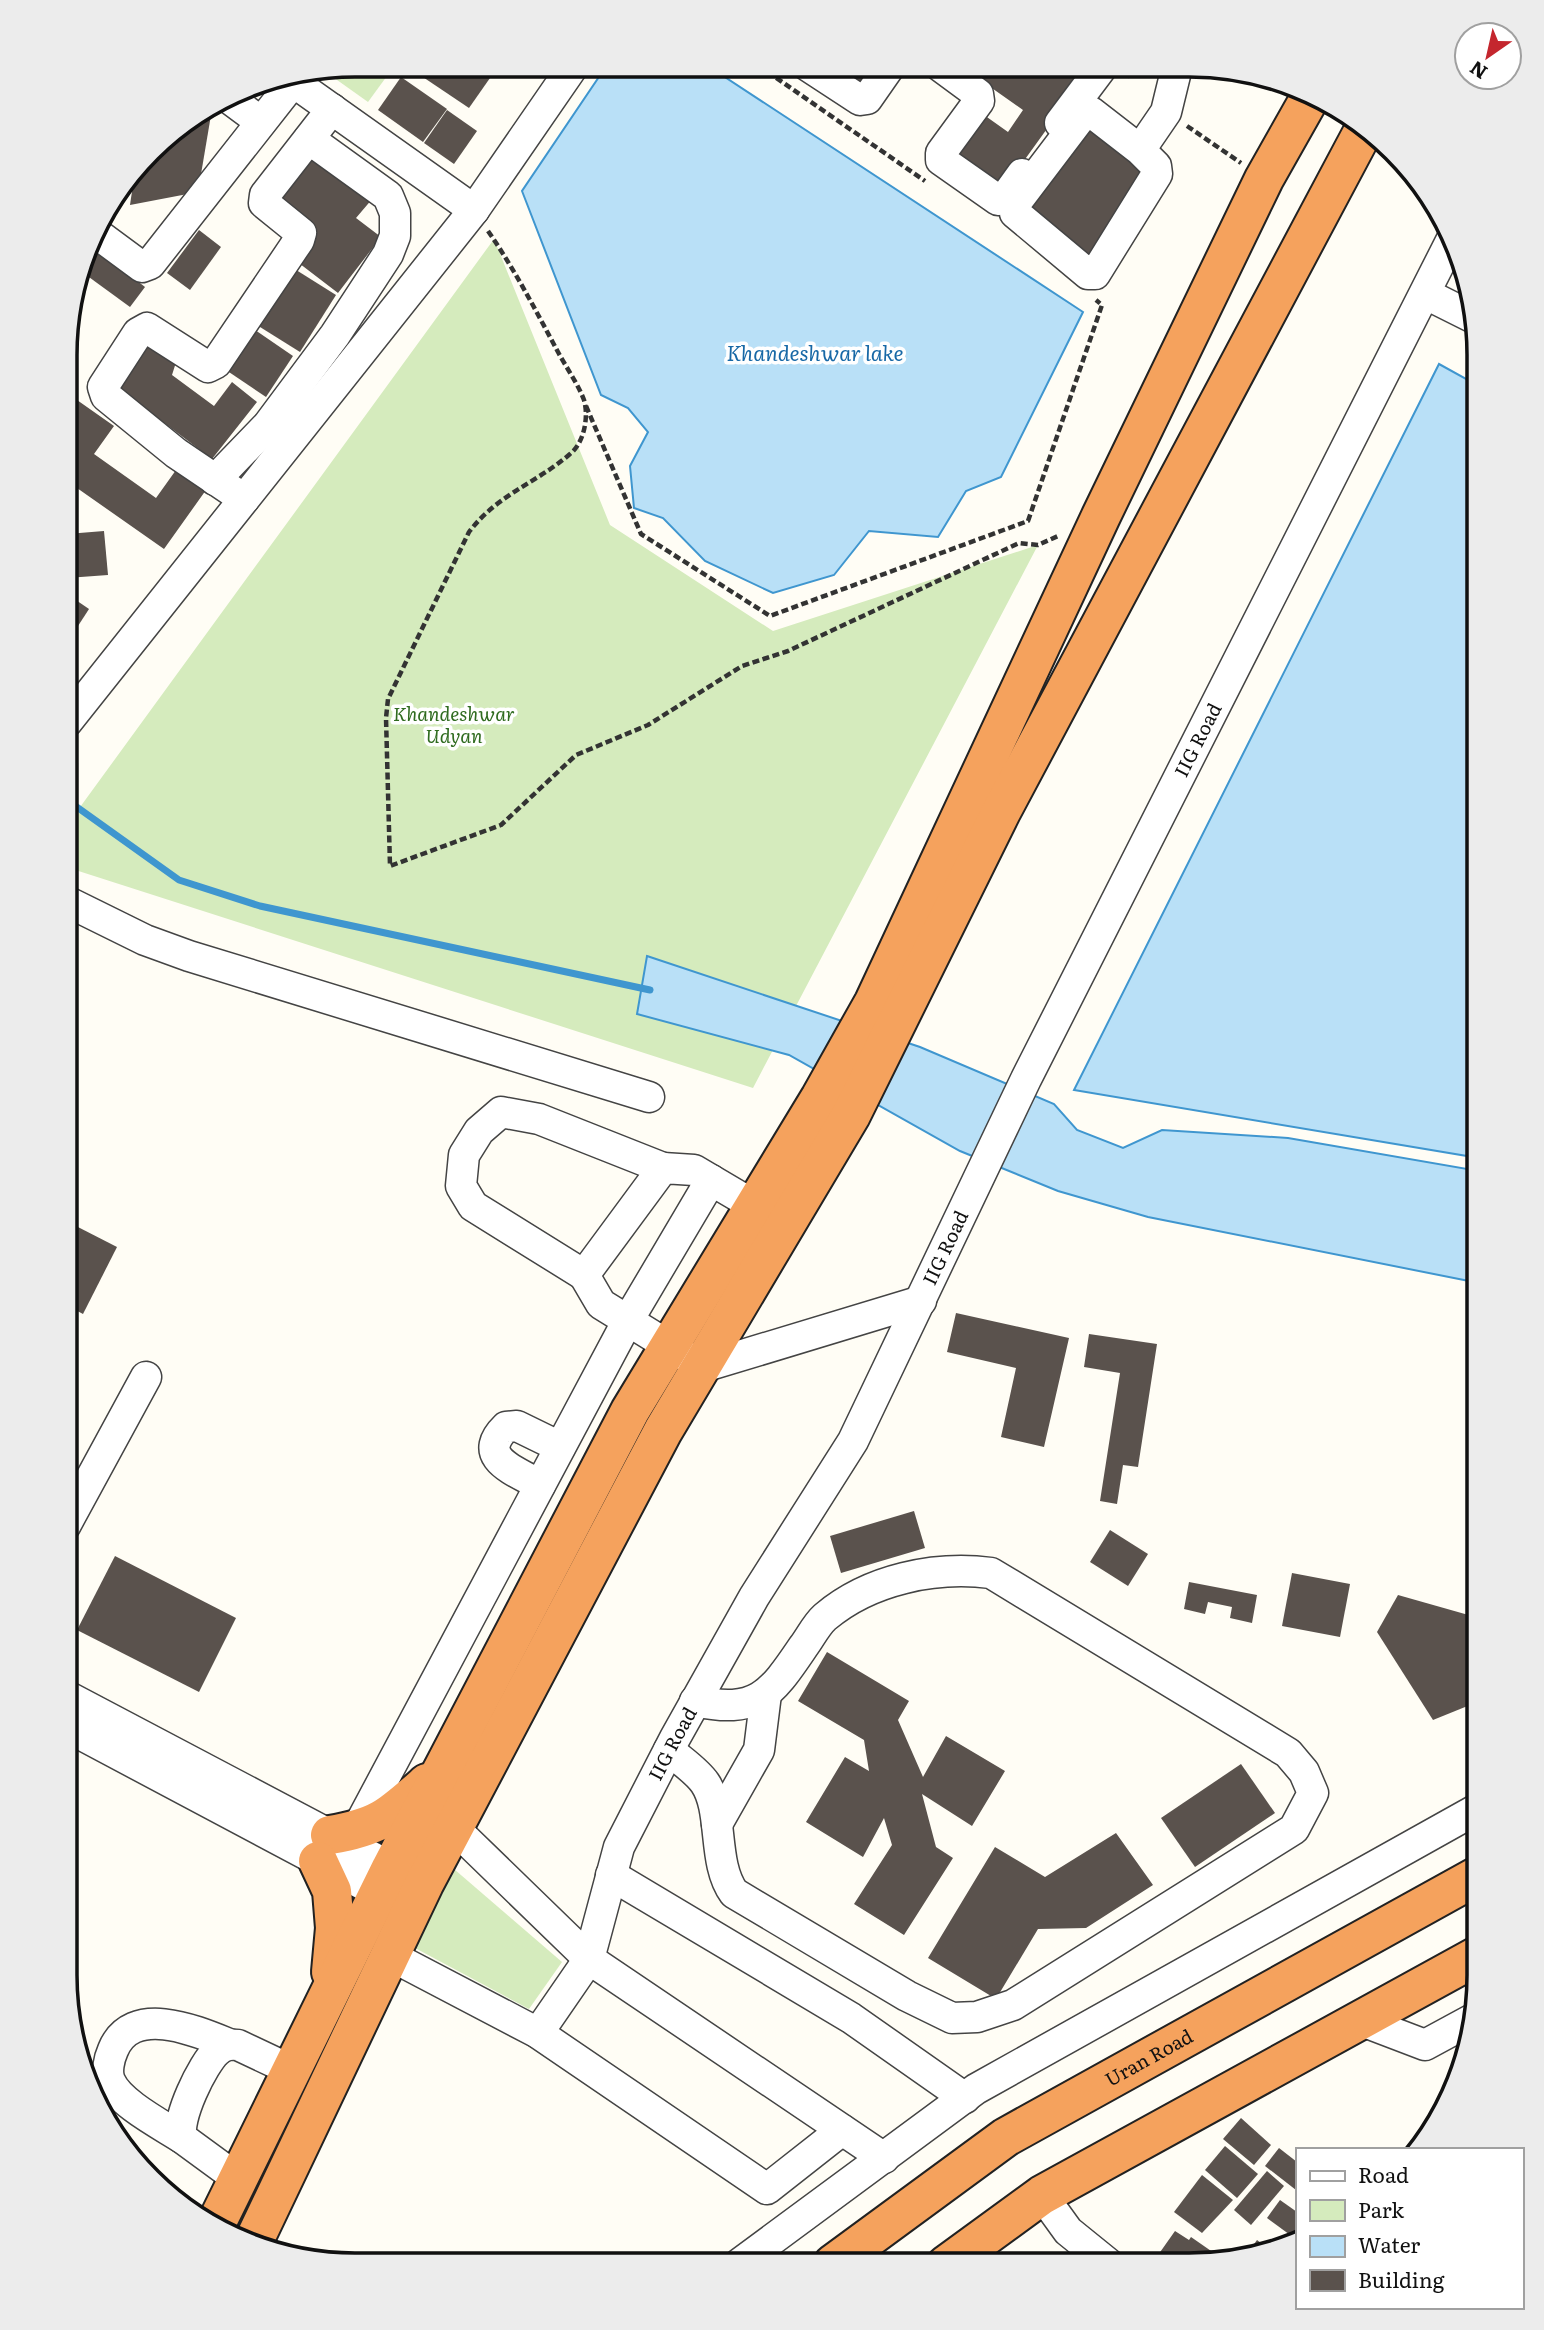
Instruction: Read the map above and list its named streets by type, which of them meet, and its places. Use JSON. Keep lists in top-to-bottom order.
{
  "streets": {
    "highway": ["Uran Road"],
    "street": ["IIG Road"]
  },
  "water": ["Khandeshwar lake"],
  "parks": ["Khandeshwar Udyan"],
  "legend": [
    "Road",
    "Park",
    "Water",
    "Building"
  ],
  "north": "bottom left"
}
